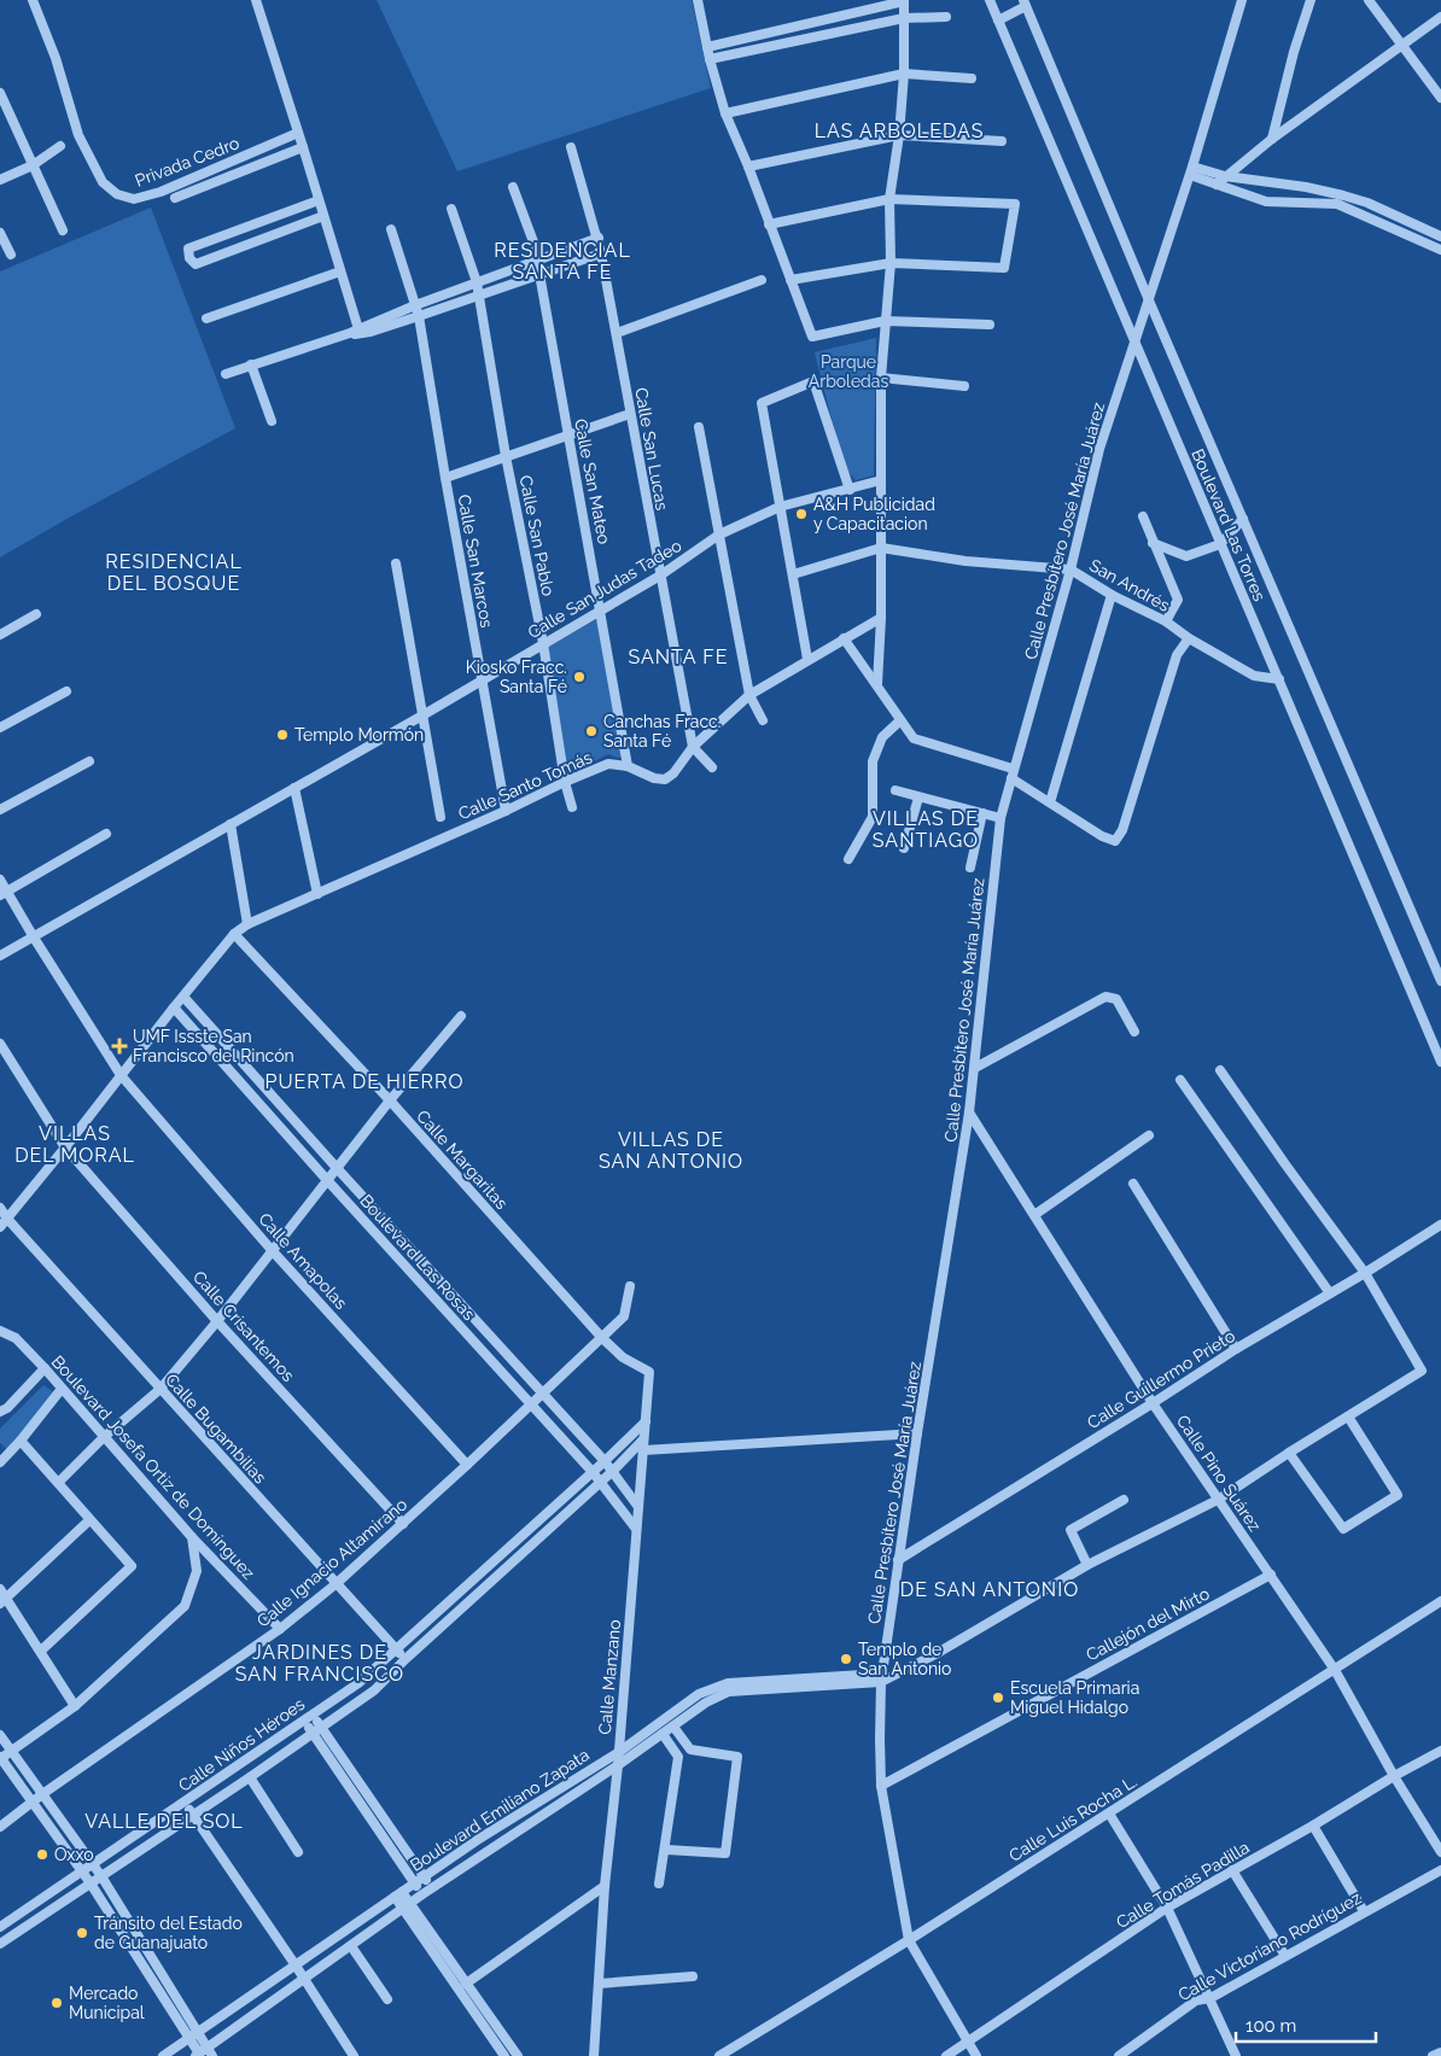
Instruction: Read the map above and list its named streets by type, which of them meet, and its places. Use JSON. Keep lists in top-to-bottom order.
{
  "streets": {
    "street": [
      "Privada Cedro",
      "Calle San Lucas",
      "Calle San Mateo",
      "Boulevard Las Torres",
      "Calle Presbítero José María Juárez",
      "Calle San Pablo",
      "Calle San Marcos",
      "San Andrés",
      "Calle San Judas Tadeo",
      "Calle Santo Tomás",
      "Calle Margaritas",
      "Boulevard Las Rosas",
      "Calle Amapolas",
      "Calle Crisantemos",
      "Calle Guillermo Prieto",
      "Calle Bugambilias",
      "Boulevard Josefa Ortiz de Domínguez",
      "Calle Pino Suárez",
      "Calle Ignacio Altamirano",
      "Callejón del Mirto",
      "Calle Manzano",
      "Calle Niños Héroes",
      "Boulevard Emiliano Zapata",
      "Calle Luis Rocha L.",
      "Calle Tomás Padilla",
      "Calle Victoriano Rodríguez"
    ]
  },
  "crossings": [
    ["Calle San Lucas", "Calle San Judas Tadeo"],
    ["Calle San Lucas", "Calle Santo Tomás"],
    ["Calle San Mateo", "Calle San Judas Tadeo"],
    ["Calle San Mateo", "Calle Santo Tomás"],
    ["Boulevard Las Torres", "Calle Presbítero José María Juárez"],
    ["Boulevard Las Torres", "San Andrés"],
    ["Calle Presbítero José María Juárez", "San Andrés"],
    ["Calle Presbítero José María Juárez", "Calle Guillermo Prieto"],
    ["Calle Presbítero José María Juárez", "Calle Pino Suárez"],
    ["Calle Presbítero José María Juárez", "Callejón del Mirto"],
    ["Calle Presbítero José María Juárez", "Boulevard Emiliano Zapata"],
    ["Calle Presbítero José María Juárez", "Calle Luis Rocha L."],
    ["Calle San Pablo", "Calle San Judas Tadeo"],
    ["Calle San Pablo", "Calle Santo Tomás"],
    ["Calle San Marcos", "Calle San Judas Tadeo"],
    ["Calle San Marcos", "Calle Santo Tomás"],
    ["Calle San Judas Tadeo", "Calle Amapolas"],
    ["Calle Santo Tomás", "Calle Margaritas"],
    ["Calle Santo Tomás", "Boulevard Las Rosas"],
    ["Calle Santo Tomás", "Calle Amapolas"],
    ["Calle Santo Tomás", "Calle Crisantemos"],
    ["Calle Santo Tomás", "Calle Bugambilias"],
    ["Calle Margaritas", "Calle Ignacio Altamirano"],
    ["Calle Margaritas", "Calle Manzano"],
    ["Boulevard Las Rosas", "Calle Ignacio Altamirano"],
    ["Boulevard Las Rosas", "Calle Manzano"],
    ["Boulevard Las Rosas", "Calle Niños Héroes"],
    ["Calle Amapolas", "Calle Ignacio Altamirano"],
    ["Calle Crisantemos", "Calle Ignacio Altamirano"],
    ["Calle Guillermo Prieto", "Calle Pino Suárez"],
    ["Calle Bugambilias", "Calle Ignacio Altamirano"],
    ["Calle Bugambilias", "Calle Niños Héroes"],
    ["Boulevard Josefa Ortiz de Domínguez", "Calle Ignacio Altamirano"],
    ["Calle Pino Suárez", "Callejón del Mirto"],
    ["Calle Pino Suárez", "Calle Luis Rocha L."],
    ["Calle Pino Suárez", "Calle Tomás Padilla"],
    ["Calle Manzano", "Calle Niños Héroes"],
    ["Calle Manzano", "Boulevard Emiliano Zapata"]
  ],
  "districts": [
    "LAS ARBOLEDAS",
    "RESIDENCIAL SANTA FE",
    "RESIDENCIAL DEL BOSQUE",
    "SANTA FE",
    "VILLAS DE SANTIAGO",
    "PUERTA DE HIERRO",
    "VILLAS DEL MORAL",
    "VILLAS DE SAN ANTONIO",
    "DE SAN ANTONIO",
    "JARDINES DE SAN FRANCISCO",
    "VALLE DEL SOL"
  ],
  "parks": ["Parque Arboledas"],
  "places": {
    "other": [
      "A&H Publicidad y Capacitacion",
      "Kiosko Fracc. Santa Fé",
      "Canchas Fracc. Santa Fé",
      "Templo Mormón",
      "Templo de San Antonio",
      "Escuela Primaria Miguel Hidalgo",
      "Oxxo",
      "Tránsito del Estado de Guanajuato",
      "Mercado Municipal"
    ],
    "health": ["UMF Issste San Francisco del Rincón"]
  },
  "scale_bar": "100 m"
}
